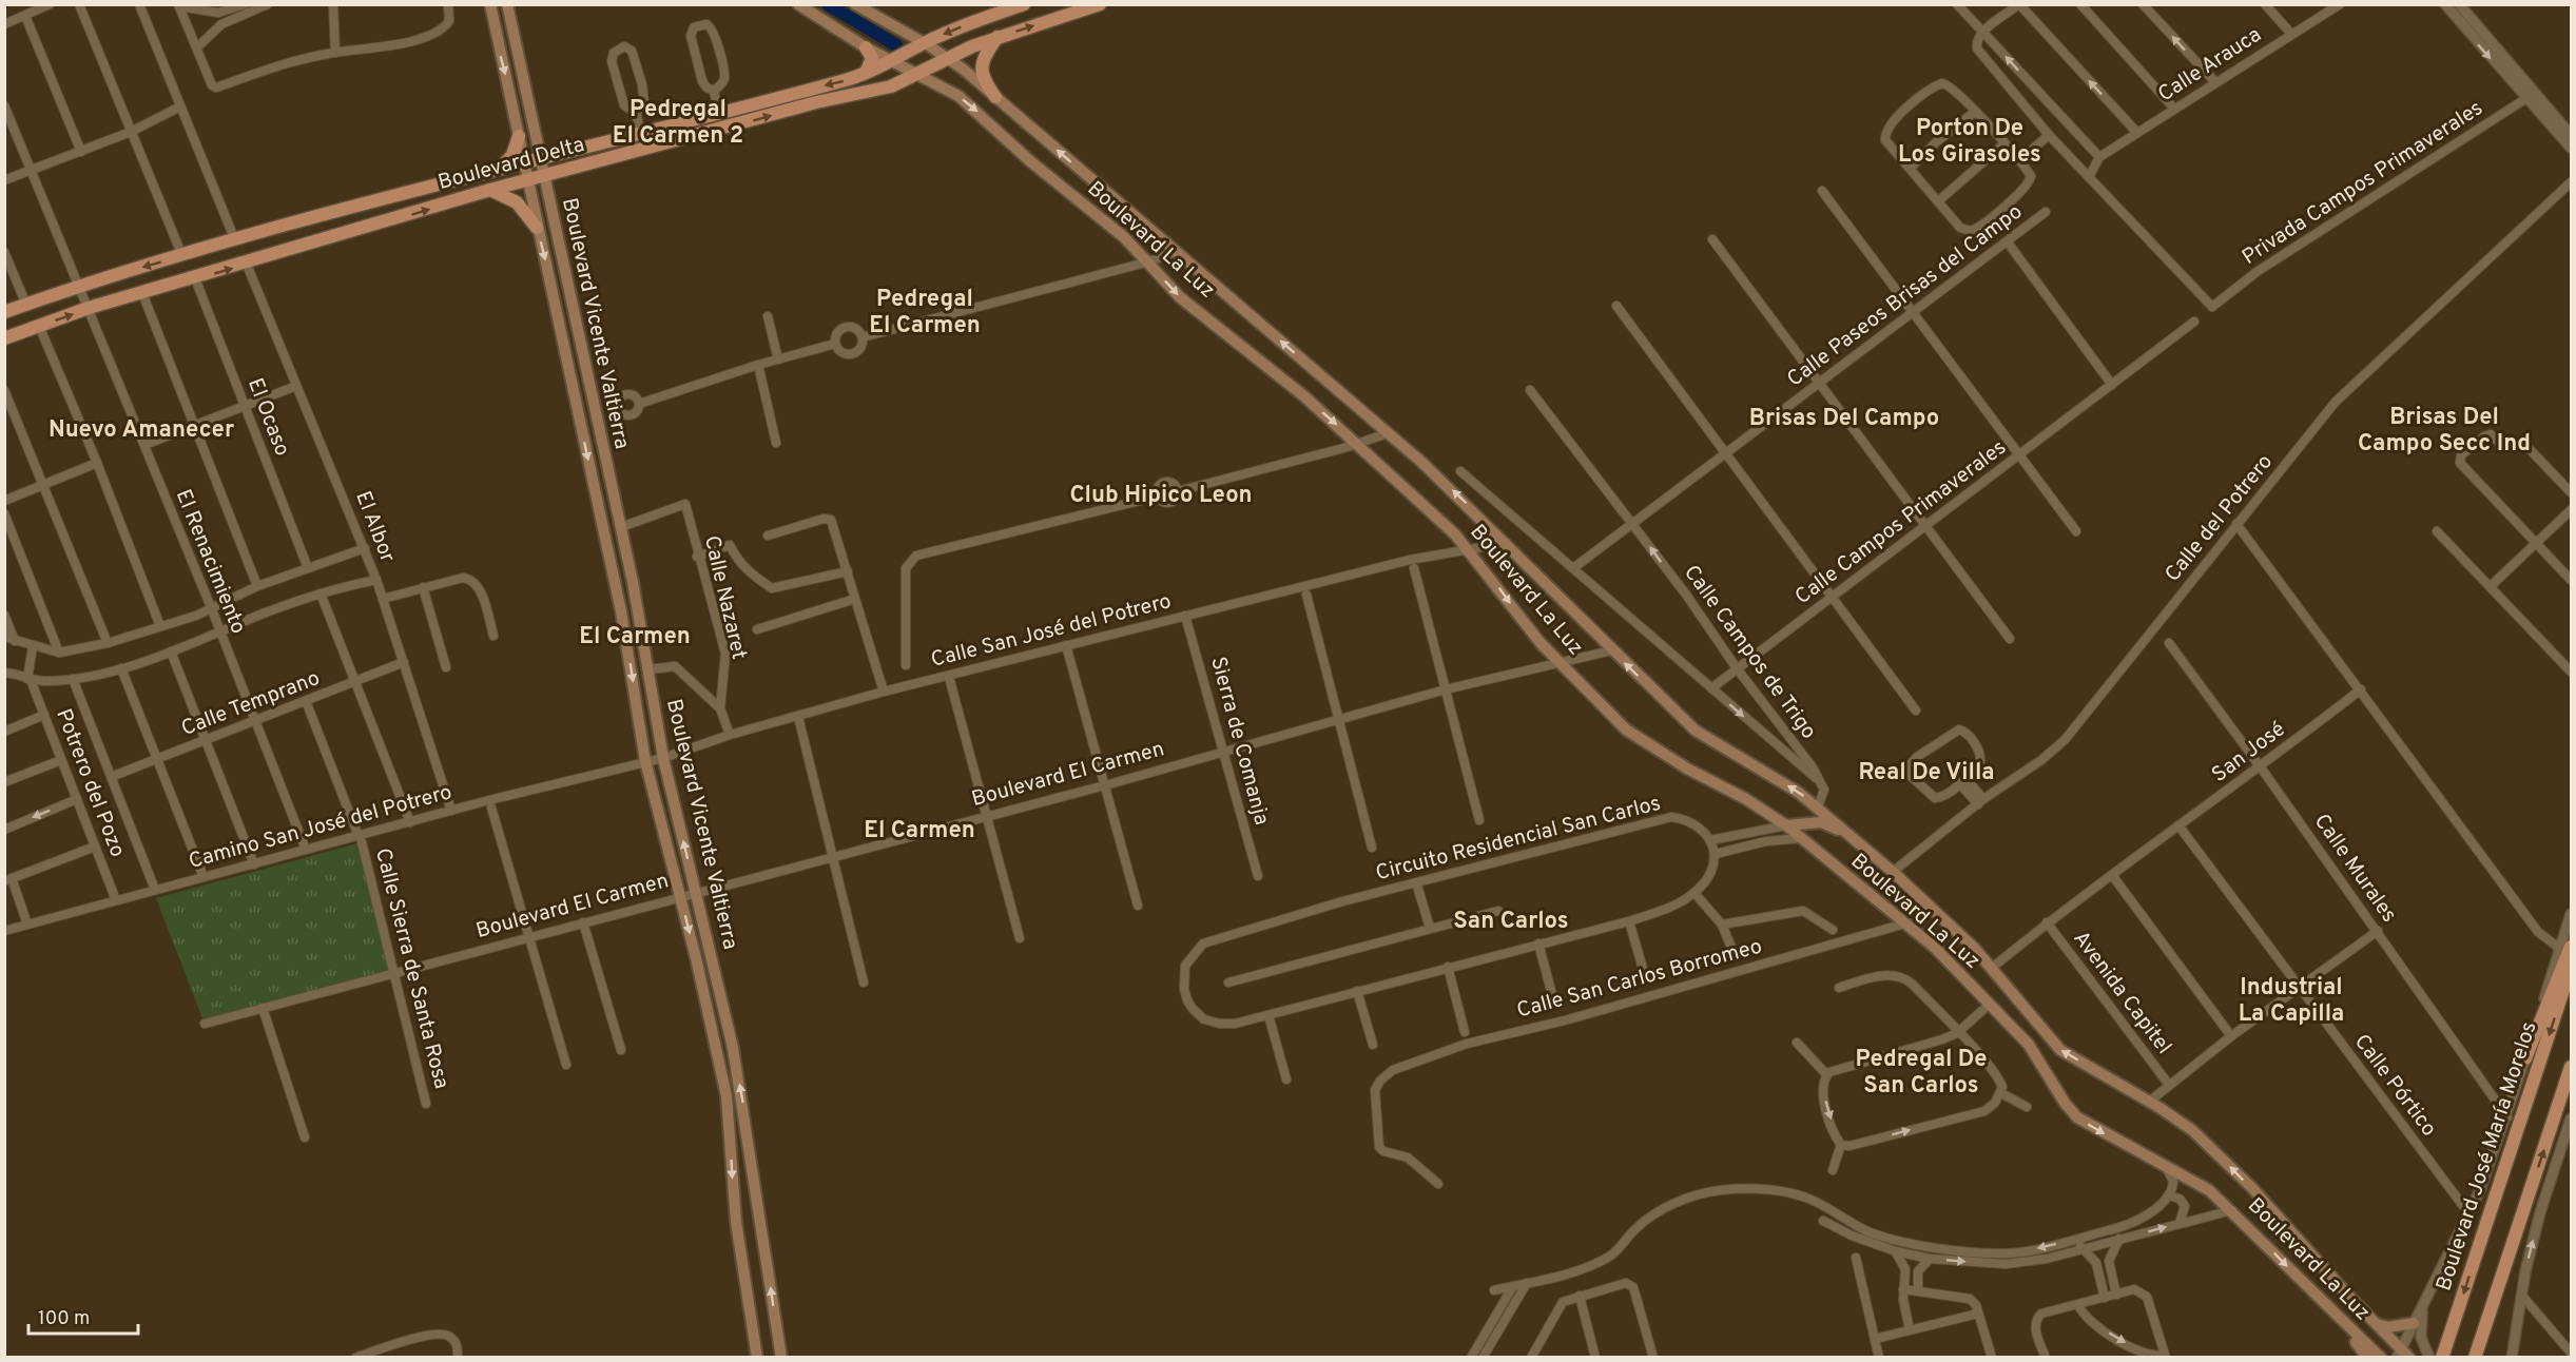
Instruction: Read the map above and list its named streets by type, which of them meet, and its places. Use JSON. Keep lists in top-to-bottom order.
{
  "streets": {
    "main road": [
      "Boulevard Delta",
      "Boulevard La Luz",
      "Boulevard Vicente Valtierra",
      "Boulevard José María Morelos"
    ],
    "street": [
      "Calle Arauca",
      "Privada Campos Primaverales",
      "Calle Paseos Brisas del Campo",
      "El Ocaso",
      "Calle del Potrero",
      "Calle Campos Primaverales",
      "El Albor",
      "El Renacimiento",
      "Calle Nazaret",
      "Calle San José del Potrero",
      "Calle Campos de Trigo",
      "Calle Temprano",
      "Sierra de Comanja",
      "San José",
      "Boulevard El Carmen",
      "Potrero del Pozo",
      "Camino San José del Potrero",
      "Circuito Residencial San Carlos",
      "Calle Murales",
      "Calle Sierra de Santa Rosa",
      "Calle San Carlos Borromeo",
      "Avenida Capitel",
      "Calle Pórtico"
    ]
  },
  "crossings": [
    ["Boulevard Delta", "Boulevard La Luz"],
    ["Boulevard Delta", "Boulevard Vicente Valtierra"],
    ["Boulevard Delta", "El Ocaso"],
    ["Boulevard Delta", "El Albor"],
    ["Boulevard Delta", "El Renacimiento"],
    ["Boulevard La Luz", "Calle del Potrero"],
    ["Boulevard La Luz", "Calle San José del Potrero"],
    ["Boulevard La Luz", "San José"],
    ["Boulevard La Luz", "Boulevard El Carmen"],
    ["Boulevard La Luz", "Calle San Carlos Borromeo"],
    ["Calle Paseos Brisas del Campo", "Calle Campos de Trigo"],
    ["Boulevard Vicente Valtierra", "Calle Nazaret"],
    ["Boulevard Vicente Valtierra", "Calle San José del Potrero"],
    ["Boulevard Vicente Valtierra", "Boulevard El Carmen"],
    ["Boulevard Vicente Valtierra", "Camino San José del Potrero"],
    ["Calle Campos Primaverales", "Calle Campos de Trigo"],
    ["El Albor", "Calle Temprano"],
    ["El Albor", "Camino San José del Potrero"],
    ["El Renacimiento", "Calle Temprano"],
    ["El Renacimiento", "Camino San José del Potrero"],
    ["Calle Nazaret", "Calle San José del Potrero"],
    ["Calle San José del Potrero", "Sierra de Comanja"],
    ["Calle San José del Potrero", "Camino San José del Potrero"],
    ["Calle Temprano", "Calle Sierra de Santa Rosa"],
    ["Sierra de Comanja", "Boulevard El Carmen"],
    ["San José", "Calle Murales"],
    ["San José", "Avenida Capitel"],
    ["San José", "Calle Pórtico"],
    ["Boulevard El Carmen", "Calle Sierra de Santa Rosa"],
    ["Potrero del Pozo", "Camino San José del Potrero"],
    ["Camino San José del Potrero", "Calle Sierra de Santa Rosa"]
  ],
  "districts": [
    "Pedregal El Carmen 2",
    "Porton De Los Girasoles",
    "Pedregal El Carmen",
    "Brisas Del Campo Secc Ind",
    "Brisas Del Campo",
    "Nuevo Amanecer",
    "Club Hipico Leon",
    "El Carmen",
    "Real De Villa",
    "El Carmen",
    "San Carlos",
    "Industrial La Capilla",
    "Pedregal De San Carlos"
  ],
  "scale_bar": "100 m"
}
